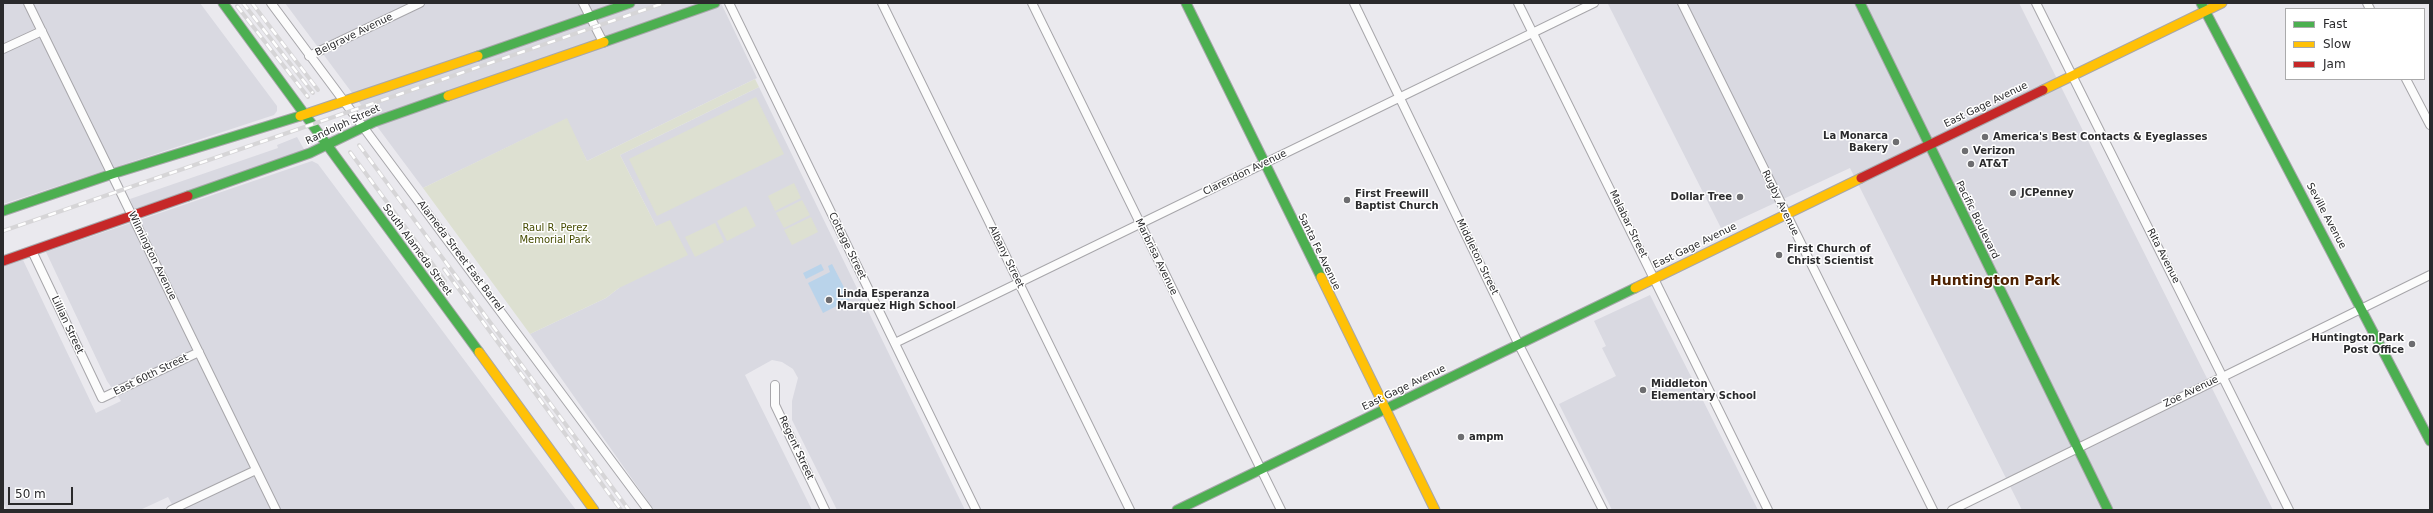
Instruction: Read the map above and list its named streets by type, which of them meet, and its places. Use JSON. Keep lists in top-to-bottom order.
{
  "streets": {
    "main road": [
      "East Gage Avenue",
      "Randolph Street",
      "Seville Avenue",
      "Pacific Boulevard",
      "South Alameda Street",
      "Santa Fe Avenue"
    ],
    "street": [
      "Belgrave Avenue",
      "Clarendon Avenue",
      "Rugby Avenue",
      "Malabar Street",
      "Cottage Street",
      "Wilmington Avenue",
      "Alameda Street East Barrel",
      "Rita Avenue",
      "Albany Street",
      "Marbrisa Avenue",
      "Middleton Street",
      "Lillian Street",
      "East 60th Street",
      "Zoe Avenue",
      "Regent Street"
    ]
  },
  "crossings": [
    ["Belgrave Avenue", "Alameda Street East Barrel"],
    ["East Gage Avenue", "Rugby Avenue"],
    ["East Gage Avenue", "Seville Avenue"],
    ["East Gage Avenue", "Pacific Boulevard"],
    ["East Gage Avenue", "Malabar Street"],
    ["East Gage Avenue", "Santa Fe Avenue"],
    ["East Gage Avenue", "Rita Avenue"],
    ["East Gage Avenue", "Marbrisa Avenue"],
    ["East Gage Avenue", "Middleton Street"],
    ["Randolph Street", "South Alameda Street"],
    ["Randolph Street", "Wilmington Avenue"],
    ["Randolph Street", "Alameda Street East Barrel"],
    ["Randolph Street", "Lillian Street"],
    ["Clarendon Avenue", "Malabar Street"],
    ["Clarendon Avenue", "Cottage Street"],
    ["Clarendon Avenue", "Santa Fe Avenue"],
    ["Clarendon Avenue", "Albany Street"],
    ["Clarendon Avenue", "Marbrisa Avenue"],
    ["Clarendon Avenue", "Middleton Street"],
    ["Seville Avenue", "Zoe Avenue"],
    ["Pacific Boulevard", "Zoe Avenue"],
    ["Wilmington Avenue", "East 60th Street"],
    ["Rita Avenue", "Zoe Avenue"],
    ["Lillian Street", "East 60th Street"]
  ],
  "districts": ["Huntington Park"],
  "parks": ["Raul R. Perez Memorial Park"],
  "places": [
    "America's Best Contacts & Eyeglasses",
    "La Monarca Bakery",
    "Verizon",
    "AT&T",
    "JCPenney",
    "Dollar Tree",
    "First Freewill Baptist Church",
    "First Church of Christ Scientist",
    "Linda Esperanza Marquez High School",
    "Huntington Park Post Office",
    "Middleton Elementary School",
    "ampm"
  ],
  "legend": ["Fast", "Slow", "Jam"],
  "scale_bar": "50 m"
}
